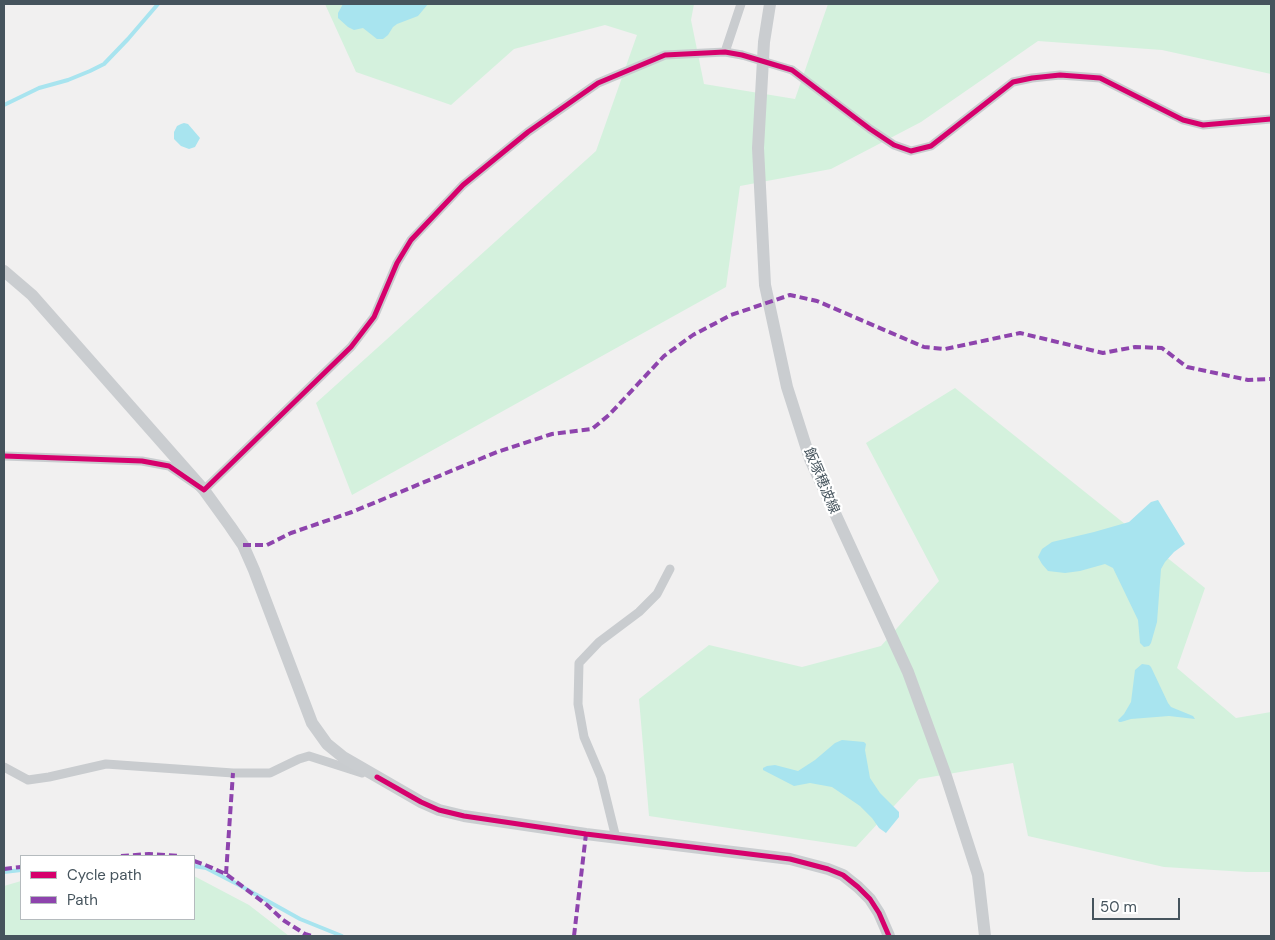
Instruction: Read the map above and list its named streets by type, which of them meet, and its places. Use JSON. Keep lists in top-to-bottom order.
{
  "streets": {
    "street": ["飯塚穂波線"]
  },
  "legend": ["Cycle path", "Path"],
  "scale_bar": "50 m"
}
